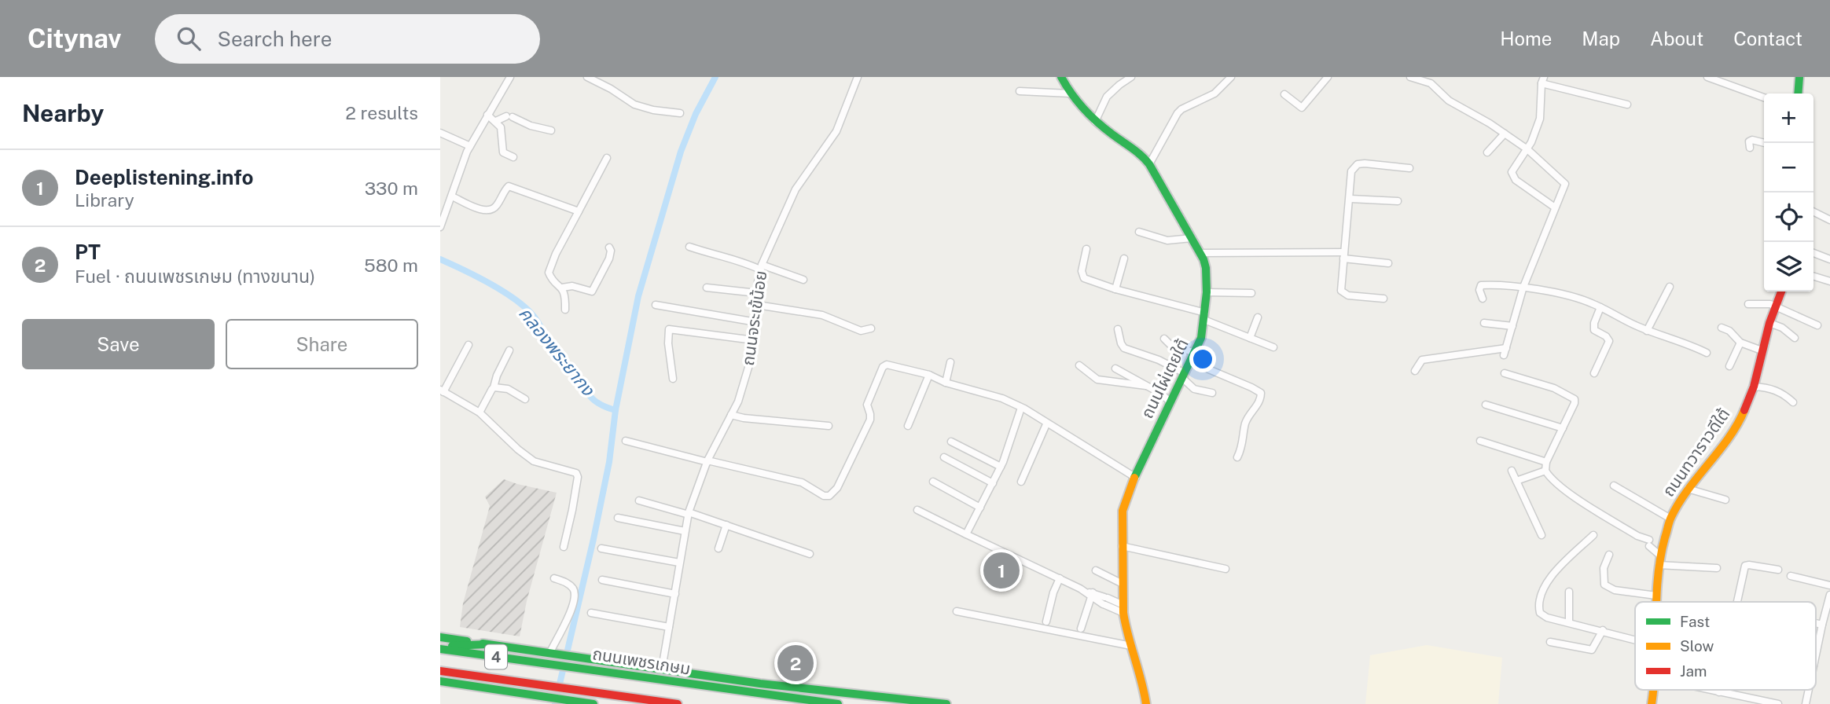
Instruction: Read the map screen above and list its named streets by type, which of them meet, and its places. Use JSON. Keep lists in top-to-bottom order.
{
  "streets": {
    "main road": [
      "ถนนไผ่เตยใต้",
      "ถนนทวาราวดีใต้",
      "4",
      "ถนนเพชรเกษม"
    ],
    "street": ["ถนนจระเข้น้อย"]
  },
  "crossings": [
    ["ถนนจระเข้น้อย", "4"]
  ],
  "water": ["คลองพระยากง"],
  "legend": ["Fast", "Slow", "Jam"],
  "page": {
    "header": "Citynav",
    "search": "Search here",
    "nav": [
      "Home",
      "Map",
      "About",
      "Contact"
    ],
    "heading": ["Nearby", "2 results"],
    "map_buttons": ["+", "−"],
    "list": [
      {
        "mark": "1",
        "name": "Deeplistening.info",
        "note": "Library",
        "value": "330 m"
      },
      {
        "mark": "2",
        "name": "PT",
        "note": "Fuel · ถนนเพชรเกษม (ทางขนาน)",
        "value": "580 m"
      }
    ],
    "buttons": ["Save", "Share"],
    "pins": ["1", "2"]
  }
}
